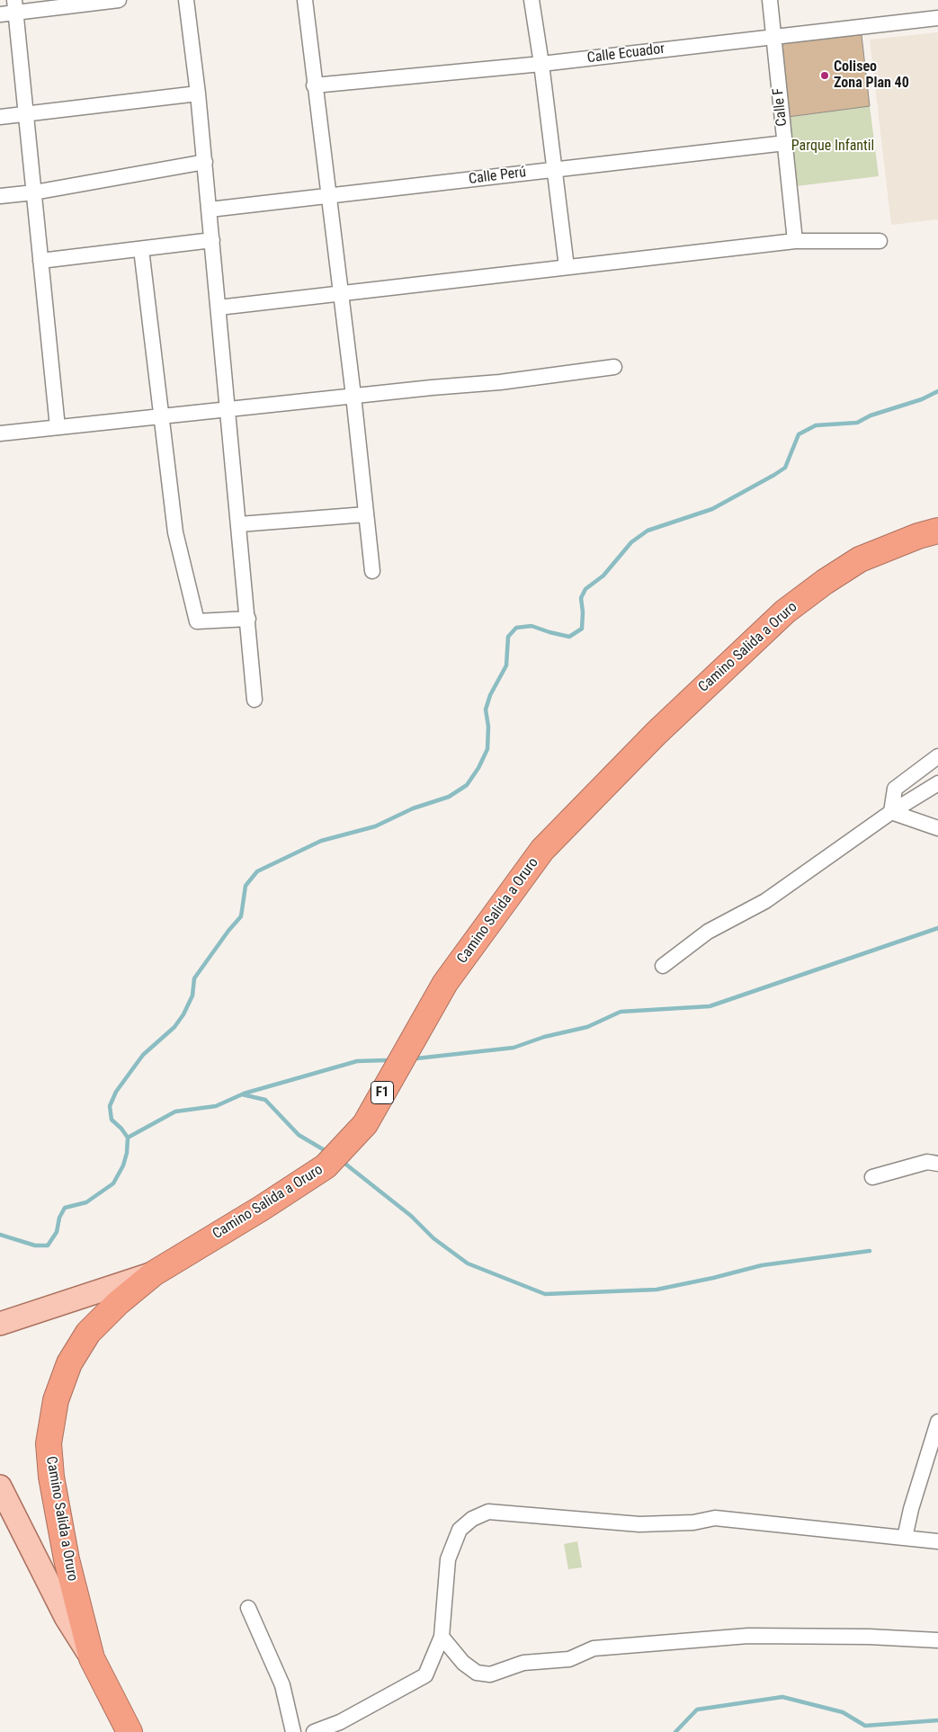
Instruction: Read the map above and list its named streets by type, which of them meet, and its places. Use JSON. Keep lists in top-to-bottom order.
{
  "streets": {
    "highway": ["Camino Salida a Oruro", "F1"],
    "street": ["Calle Ecuador", "Calle F", "Calle Perú"]
  },
  "crossings": [
    ["Calle Ecuador", "Calle F"],
    ["Calle F", "Calle Perú"]
  ],
  "parks": ["Parque Infantil"],
  "places": ["Coliseo Zona Plan 40"]
}
